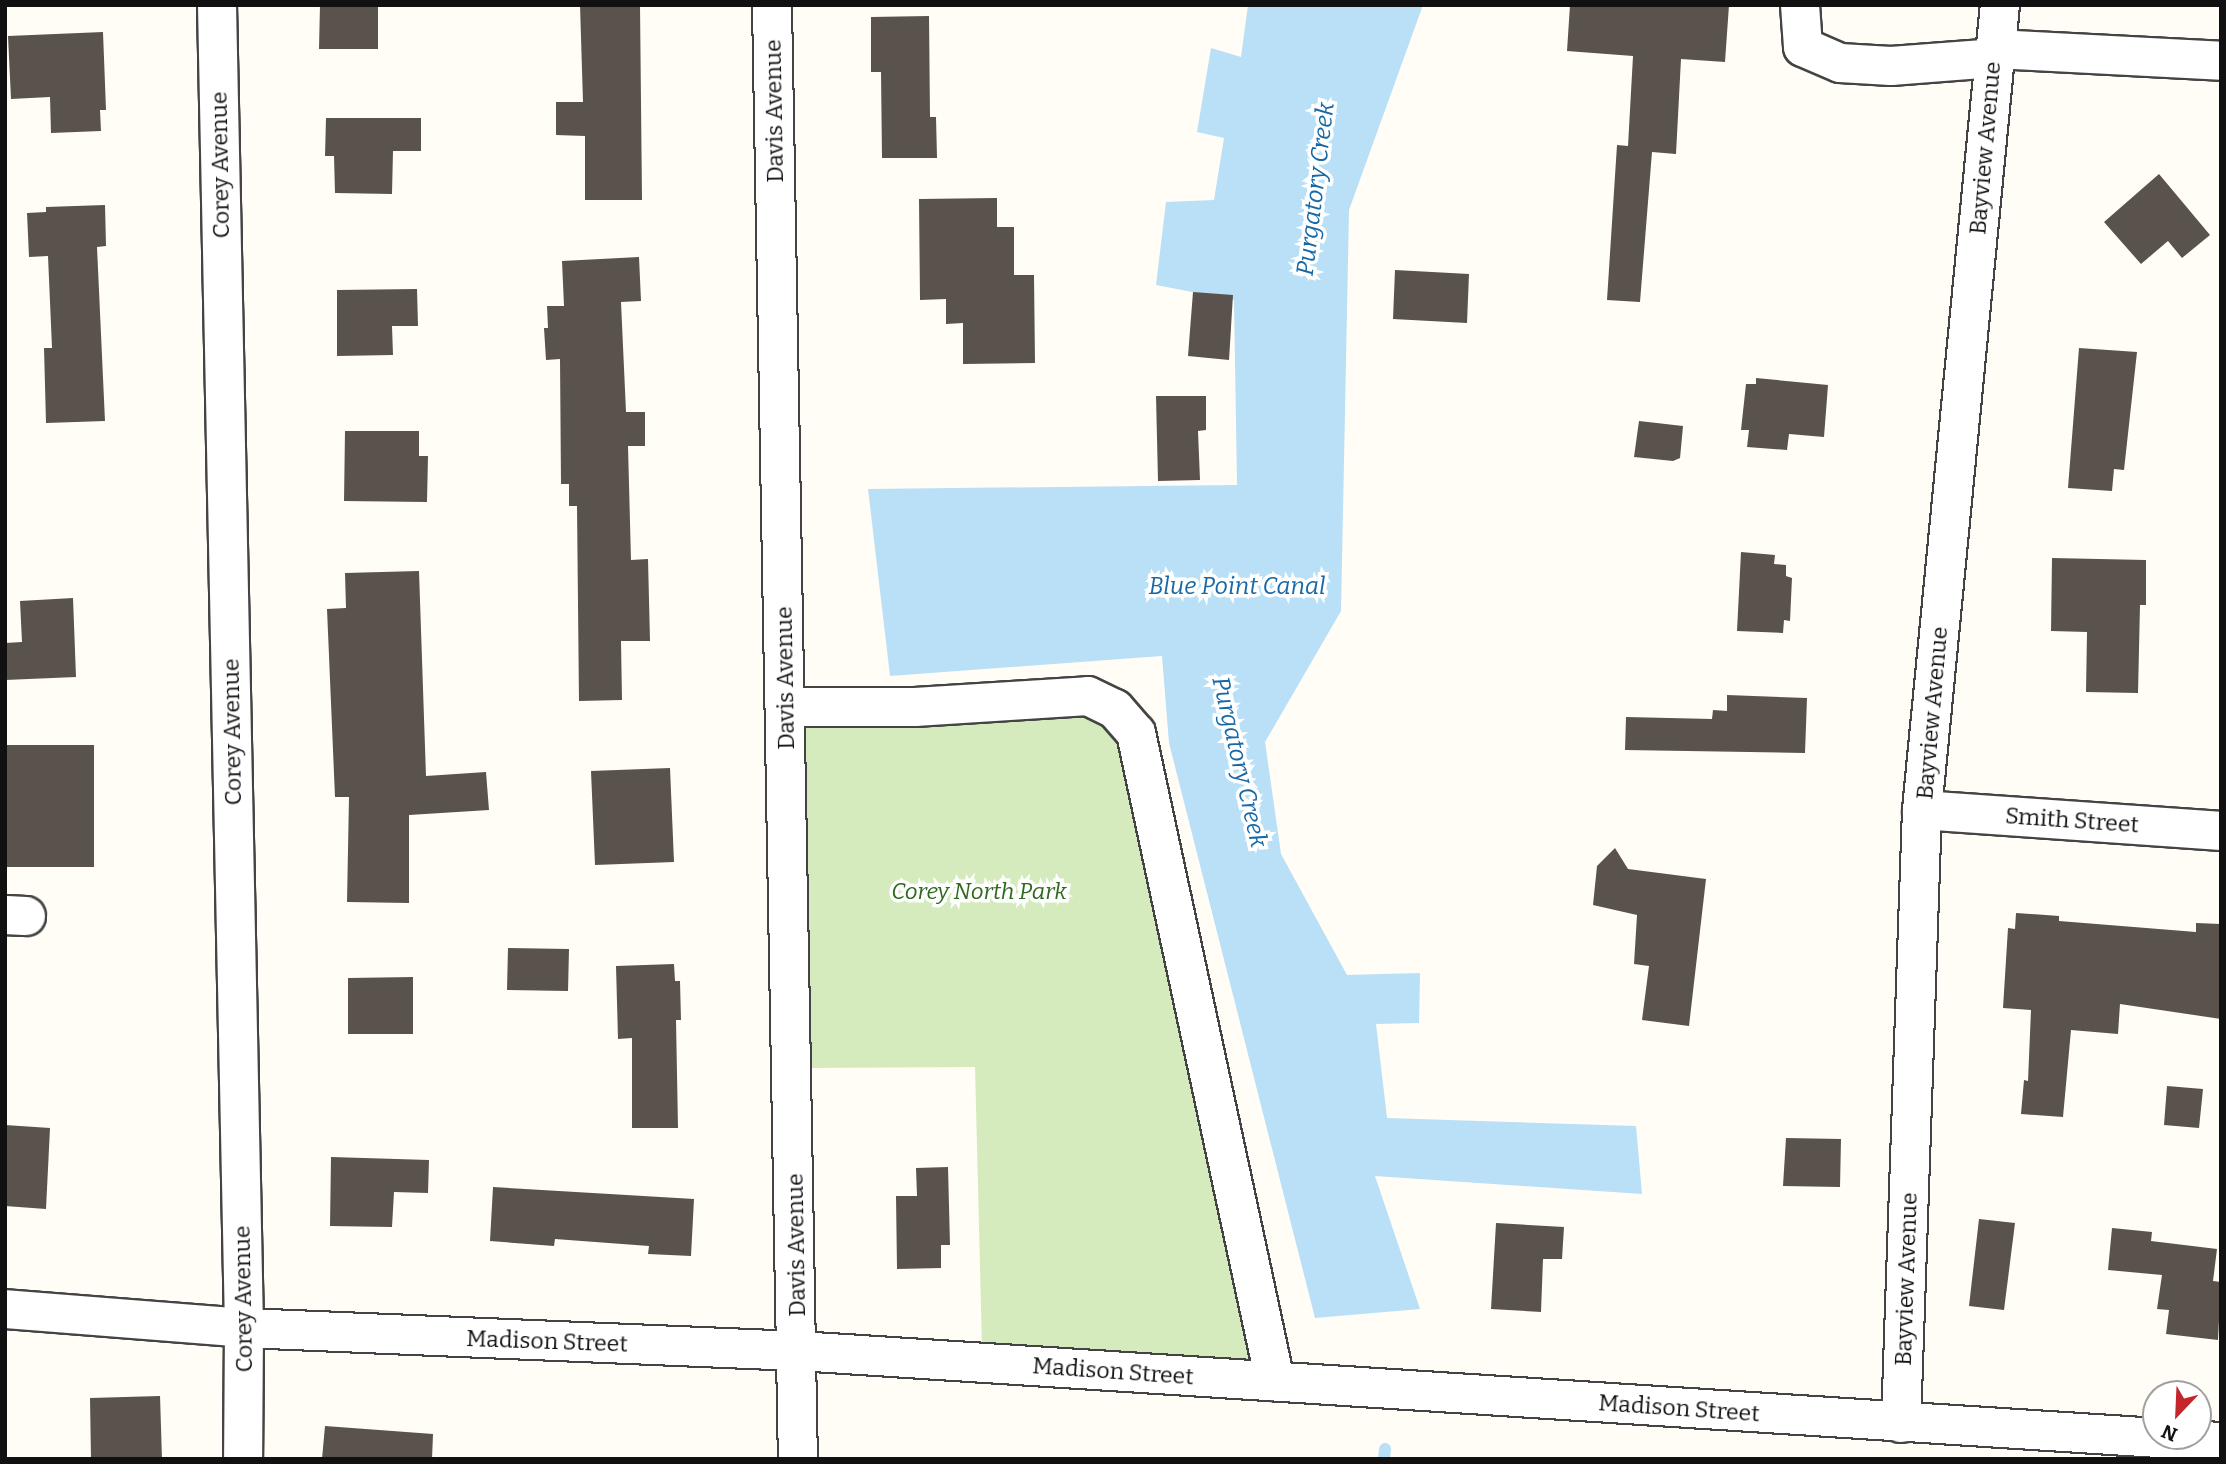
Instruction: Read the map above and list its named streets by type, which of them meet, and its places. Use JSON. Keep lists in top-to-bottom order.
{
  "streets": {
    "street": [
      "Davis Avenue",
      "Bayview Avenue",
      "Corey Avenue",
      "Smith Street",
      "Madison Street"
    ]
  },
  "crossings": [
    ["Davis Avenue", "Madison Street"],
    ["Bayview Avenue", "Smith Street"],
    ["Bayview Avenue", "Madison Street"],
    ["Corey Avenue", "Madison Street"]
  ],
  "water": ["Purgatory Creek", "Blue Point Canal"],
  "parks": ["Corey North Park"],
  "north": "bottom left"
}
